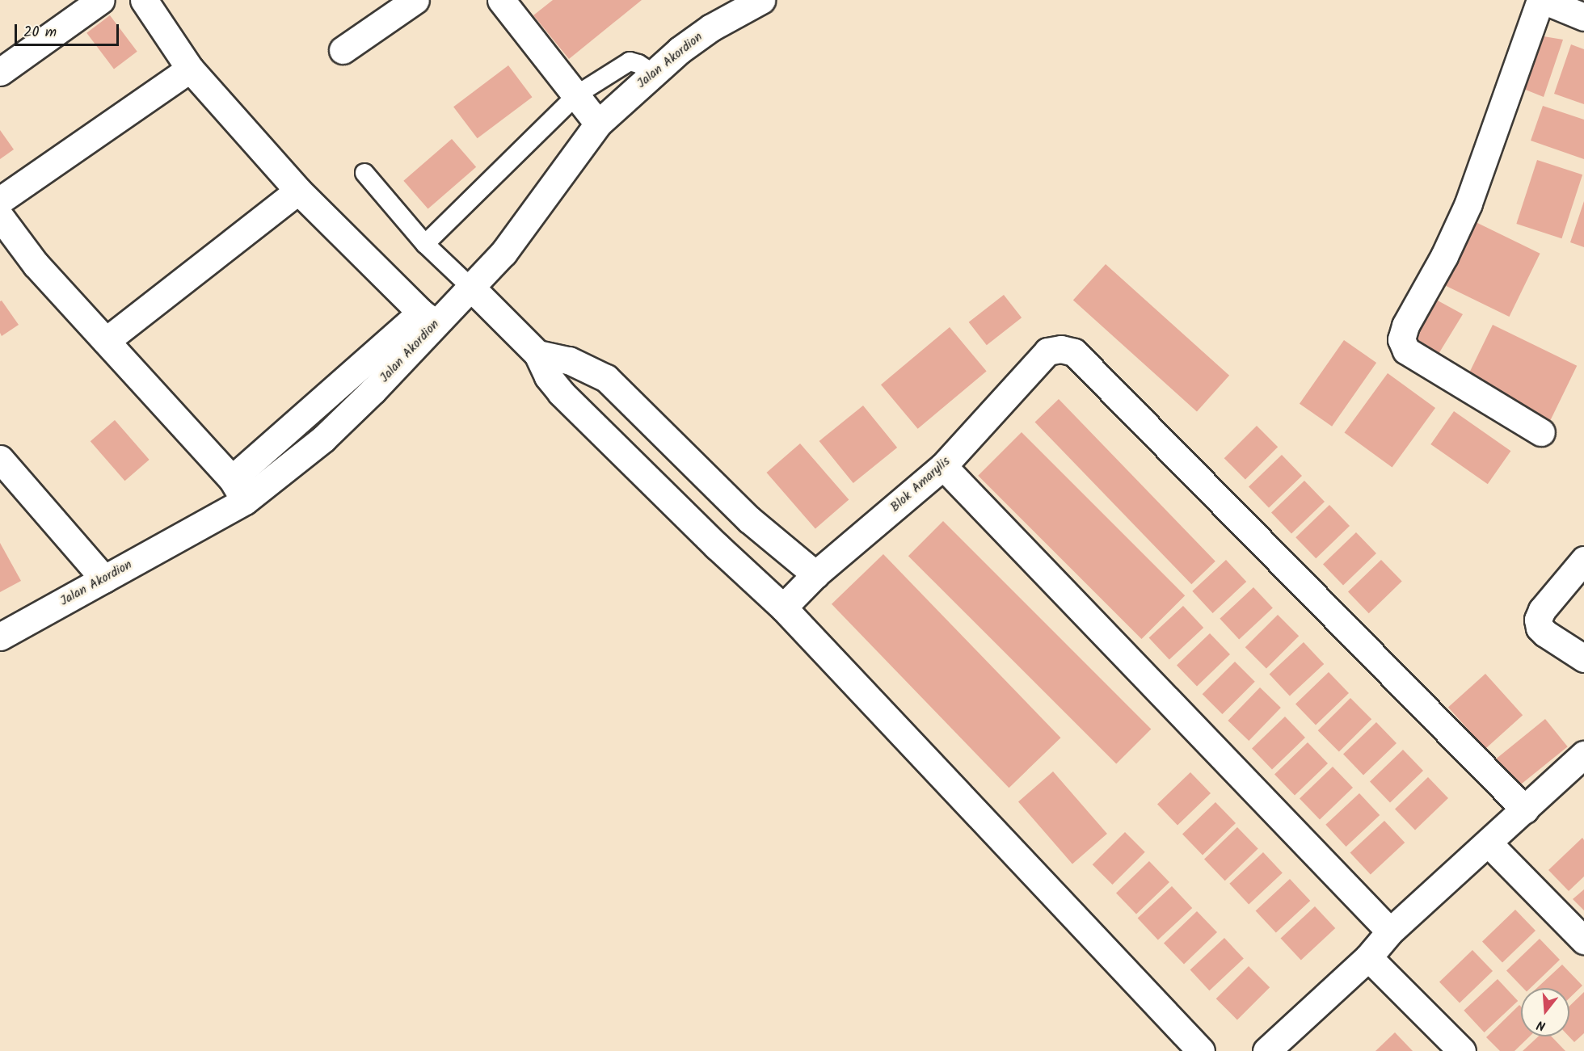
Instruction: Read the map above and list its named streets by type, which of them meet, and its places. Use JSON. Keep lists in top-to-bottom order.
{
  "streets": {
    "street": ["Jalan Akordion", "Blok Amarylis"]
  },
  "scale_bar": "20 m",
  "north": "bottom"
}
